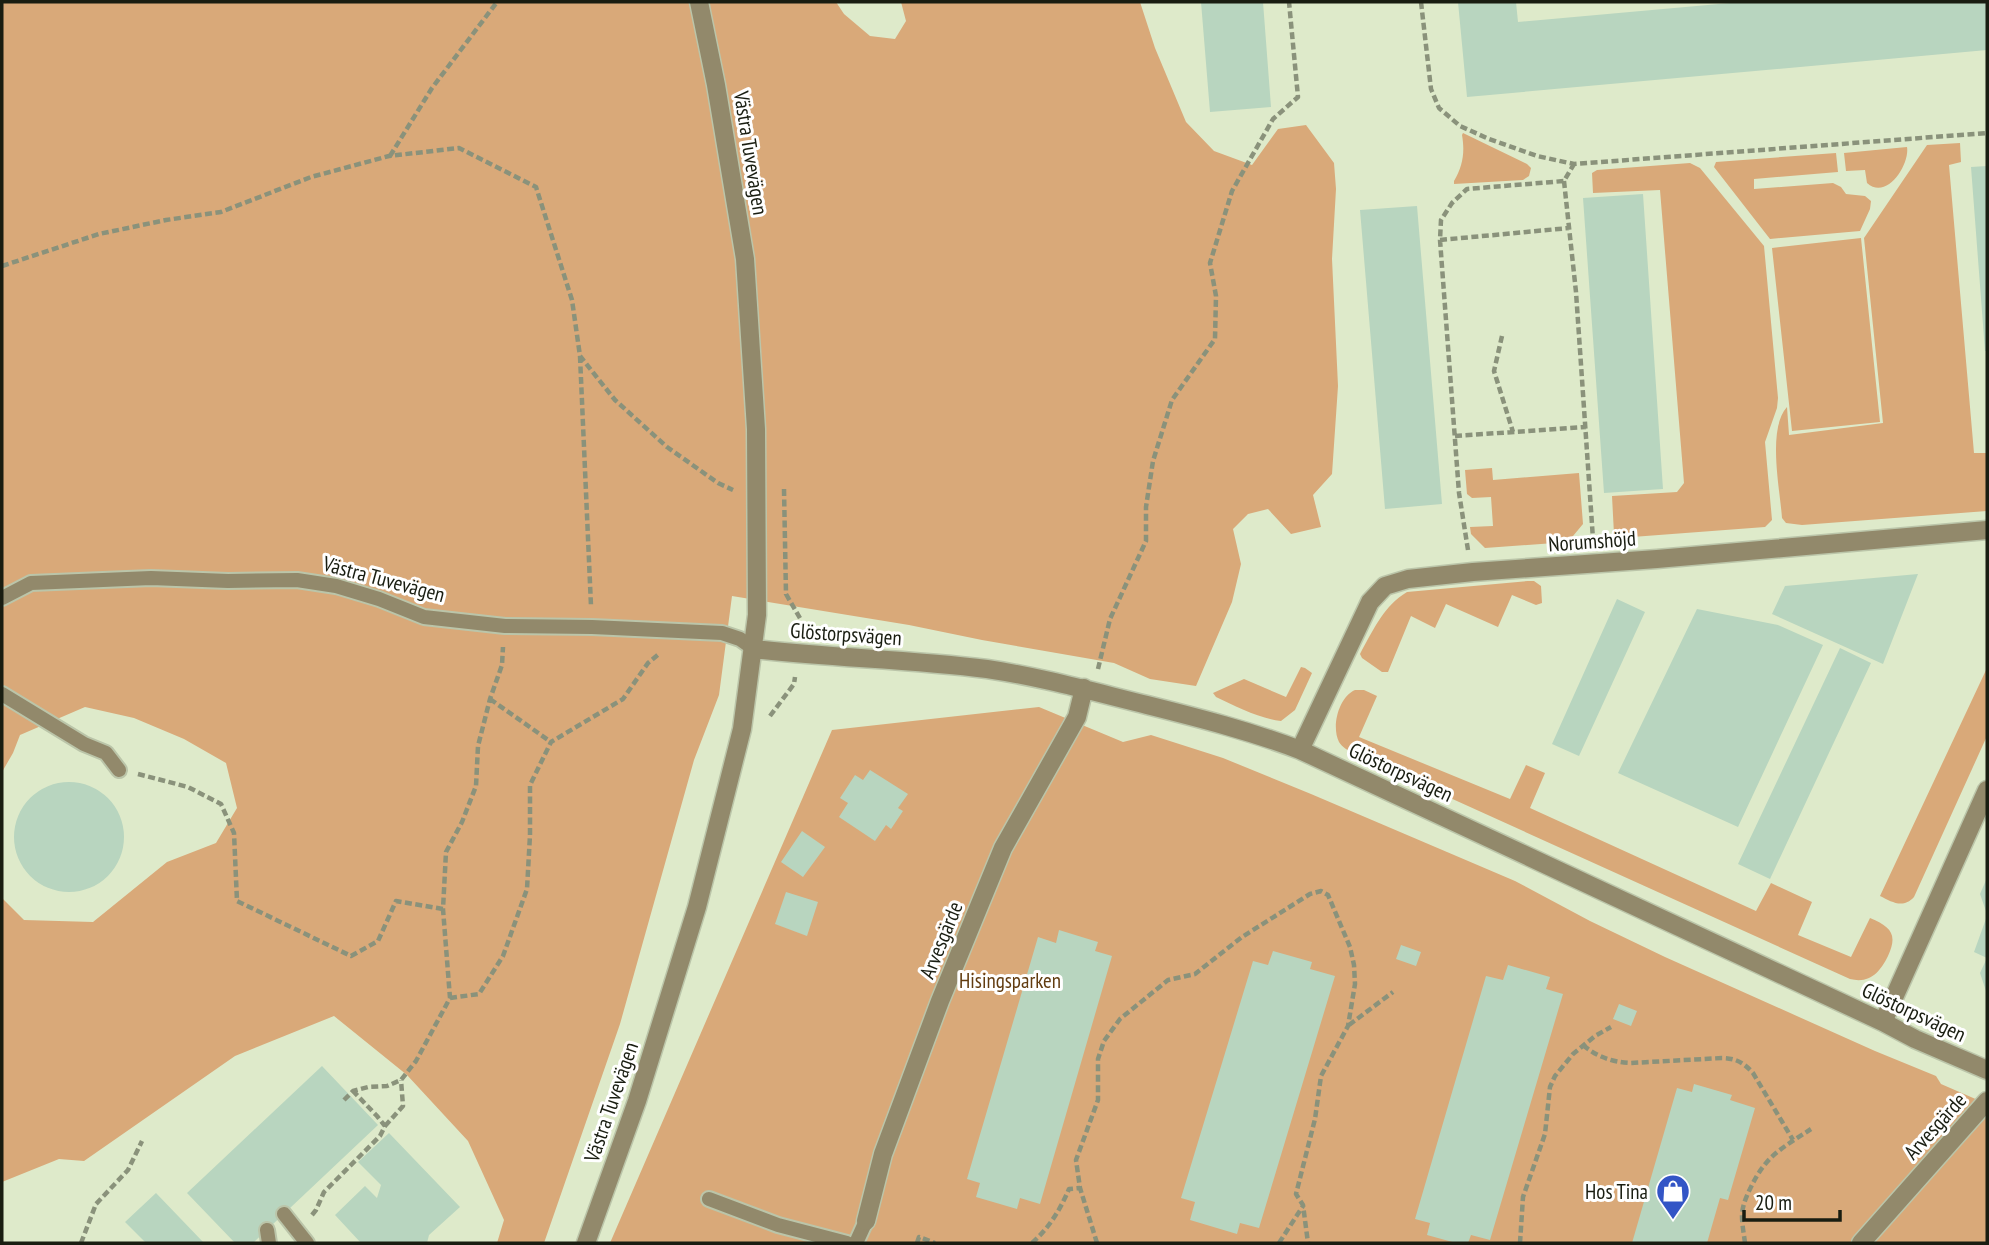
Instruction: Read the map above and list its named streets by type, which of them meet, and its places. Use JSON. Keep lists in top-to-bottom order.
{
  "streets": {
    "street": [
      "Västra Tuvevägen",
      "Norumshöjd",
      "Glöstorpsvägen",
      "Arvesgärde"
    ]
  },
  "crossings": [
    ["Västra Tuvevägen", "Glöstorpsvägen"],
    ["Norumshöjd", "Glöstorpsvägen"],
    ["Glöstorpsvägen", "Arvesgärde"]
  ],
  "parks": ["Hisingsparken"],
  "places": {
    "shop": ["Hos Tina"]
  },
  "scale_bar": "20 m"
}
